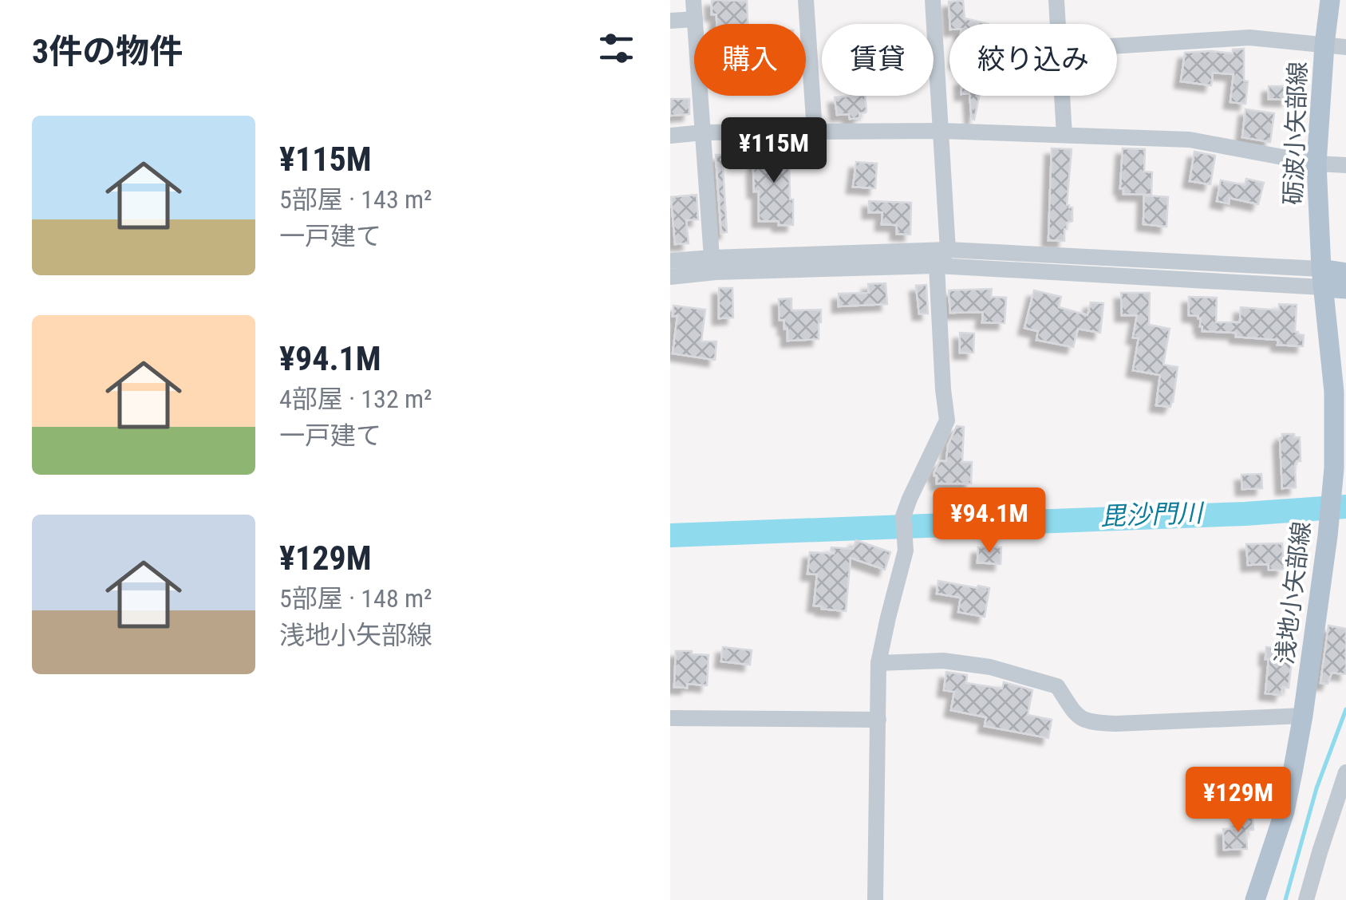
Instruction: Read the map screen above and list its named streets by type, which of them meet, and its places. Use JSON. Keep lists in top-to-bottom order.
{
  "streets": {
    "main road": ["砺波小矢部線", "浅地小矢部線"]
  },
  "crossings": [
    ["砺波小矢部線", "浅地小矢部線"]
  ],
  "water": ["毘沙門川"],
  "page": {
    "heading": "3件の物件",
    "chip": ["購入", "賃貸", "絞り込み"],
    "list": [
      {
        "name": "¥115M",
        "note": "5部屋 · 143 m² · 一戸建て"
      },
      {
        "name": "¥94.1M",
        "note": "4部屋 · 132 m² · 一戸建て"
      },
      {
        "name": "¥129M",
        "note": "5部屋 · 148 m² · 浅地小矢部線"
      }
    ],
    "price": ["¥115M", "¥94.1M", "¥129M"]
  }
}
